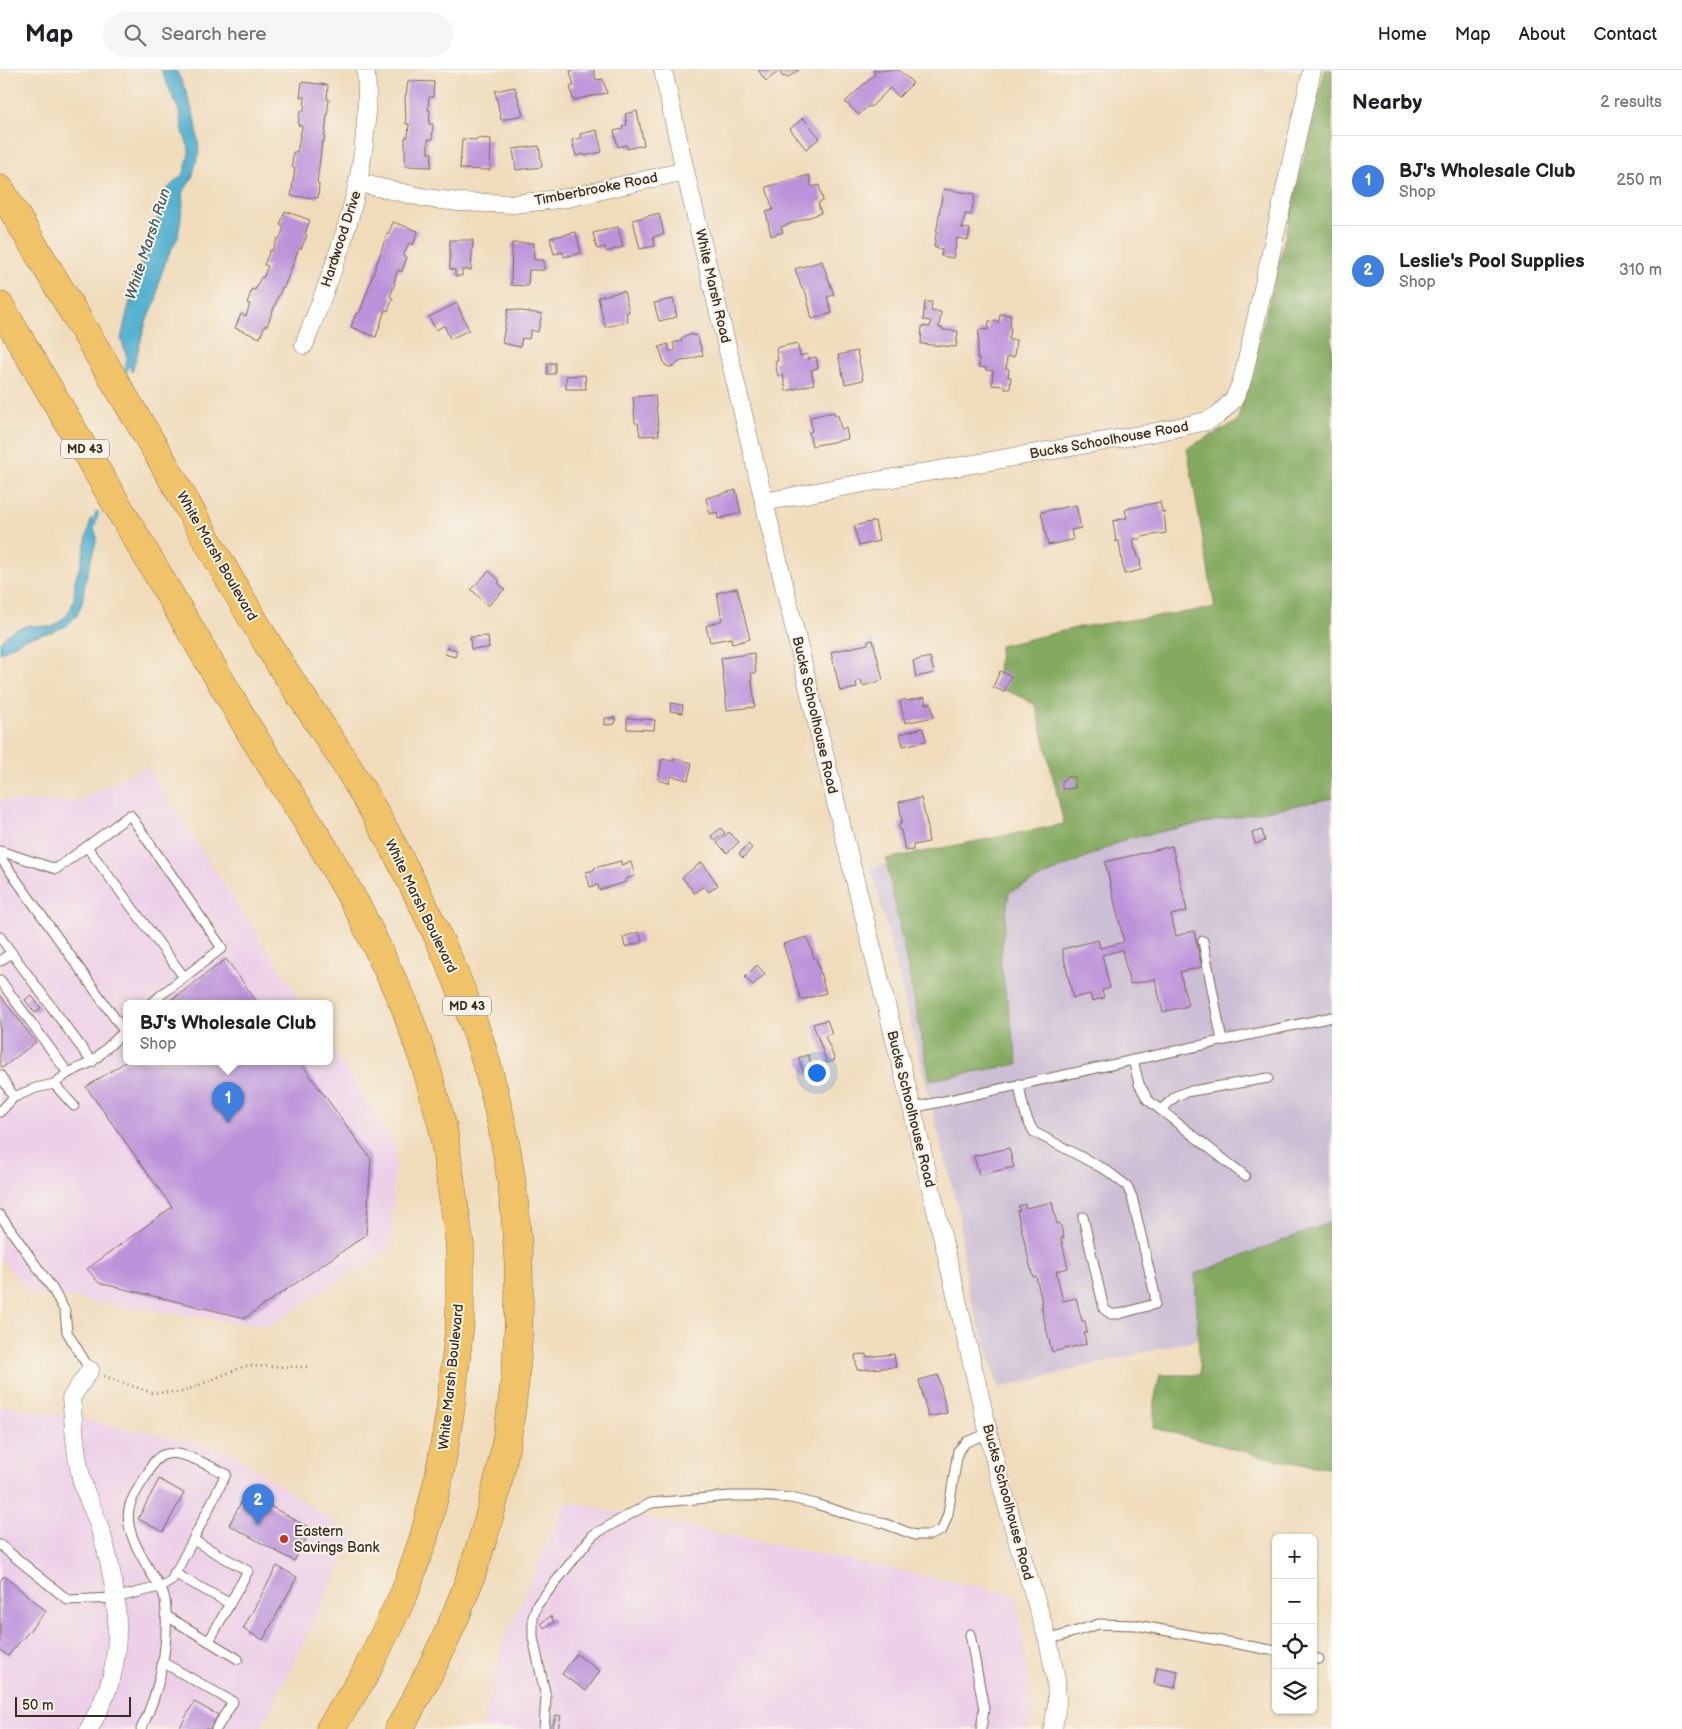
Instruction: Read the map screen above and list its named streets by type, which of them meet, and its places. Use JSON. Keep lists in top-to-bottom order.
{
  "streets": {
    "highway": ["MD 43", "White Marsh Boulevard"],
    "street": [
      "Timberbrooke Road",
      "Hardwood Drive",
      "White Marsh Road",
      "Bucks Schoolhouse Road"
    ]
  },
  "crossings": [
    ["Timberbrooke Road", "Hardwood Drive"],
    ["Timberbrooke Road", "White Marsh Road"],
    ["White Marsh Road", "Bucks Schoolhouse Road"]
  ],
  "water": ["White Marsh Run"],
  "places": ["Eastern Savings Bank"],
  "scale_bar": "50 m",
  "page": {
    "header": "Map",
    "search": "Search here",
    "nav": [
      "Home",
      "Map",
      "About",
      "Contact"
    ],
    "heading": ["Nearby", "2 results"],
    "list": [
      {
        "mark": "1",
        "name": "BJ's Wholesale Club",
        "note": "Shop",
        "value": "250 m"
      },
      {
        "mark": "2",
        "name": "Leslie's Pool Supplies",
        "note": "Shop",
        "value": "310 m"
      }
    ],
    "popup": ["BJ's Wholesale Club", "Shop"],
    "pins": ["1", "2"],
    "map_buttons": ["+", "−"],
    "scale": "50 m"
  }
}
